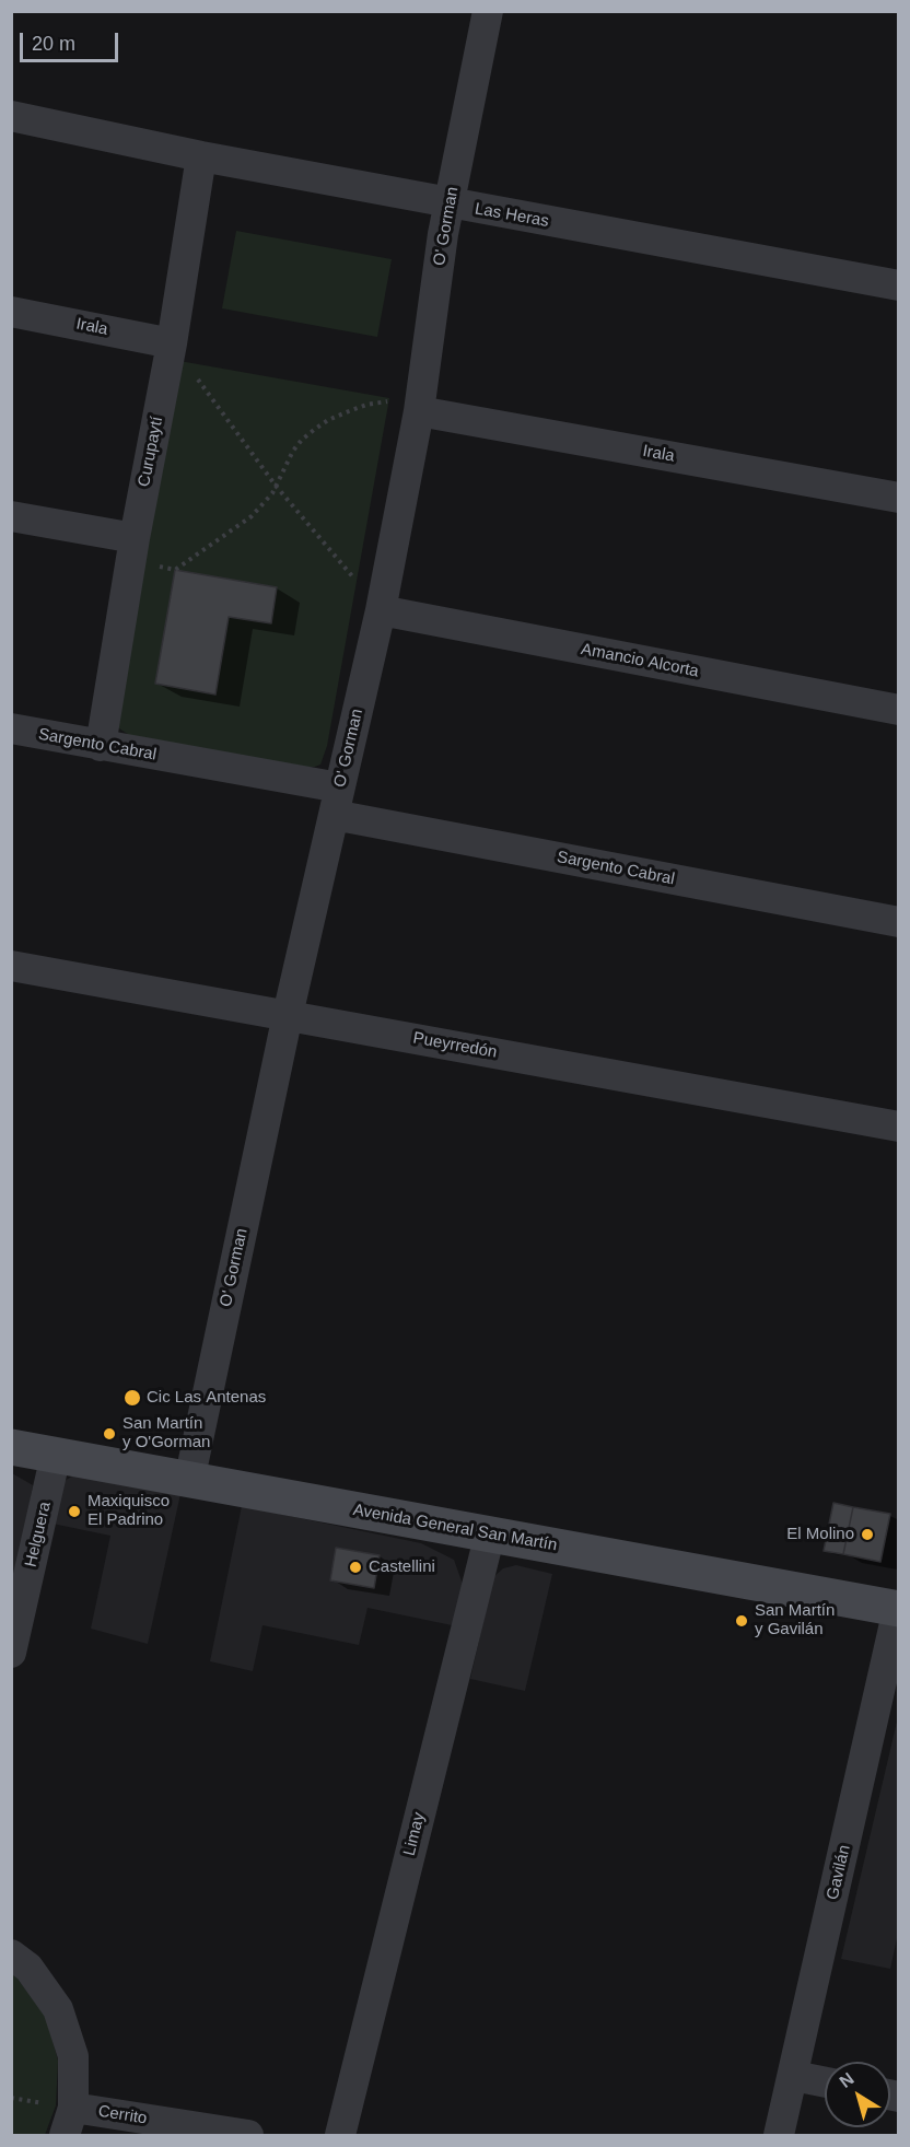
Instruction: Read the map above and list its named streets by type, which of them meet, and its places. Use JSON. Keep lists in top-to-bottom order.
{
  "streets": {
    "main road": ["Avenida General San Martín"],
    "street": [
      "Las Heras",
      "O' Gorman",
      "Irala",
      "Curupaytí",
      "Amancio Alcorta",
      "Sargento Cabral",
      "Pueyrredón",
      "Helguera",
      "Limay",
      "Gavilán",
      "Cerrito"
    ]
  },
  "crossings": [
    ["Las Heras", "O' Gorman"],
    ["Las Heras", "Curupaytí"],
    ["O' Gorman", "Irala"],
    ["O' Gorman", "Amancio Alcorta"],
    ["O' Gorman", "Sargento Cabral"],
    ["O' Gorman", "Pueyrredón"],
    ["O' Gorman", "Avenida General San Martín"],
    ["Irala", "Curupaytí"],
    ["Curupaytí", "Sargento Cabral"],
    ["Avenida General San Martín", "Helguera"],
    ["Avenida General San Martín", "Limay"],
    ["Avenida General San Martín", "Gavilán"]
  ],
  "places": [
    "Cic Las Antenas",
    "San Martín y O'Gorman",
    "Maxiquisco El Padrino",
    "El Molino",
    "Castellini",
    "San Martín y Gavilán"
  ],
  "scale_bar": "20 m",
  "north": "top left"
}
